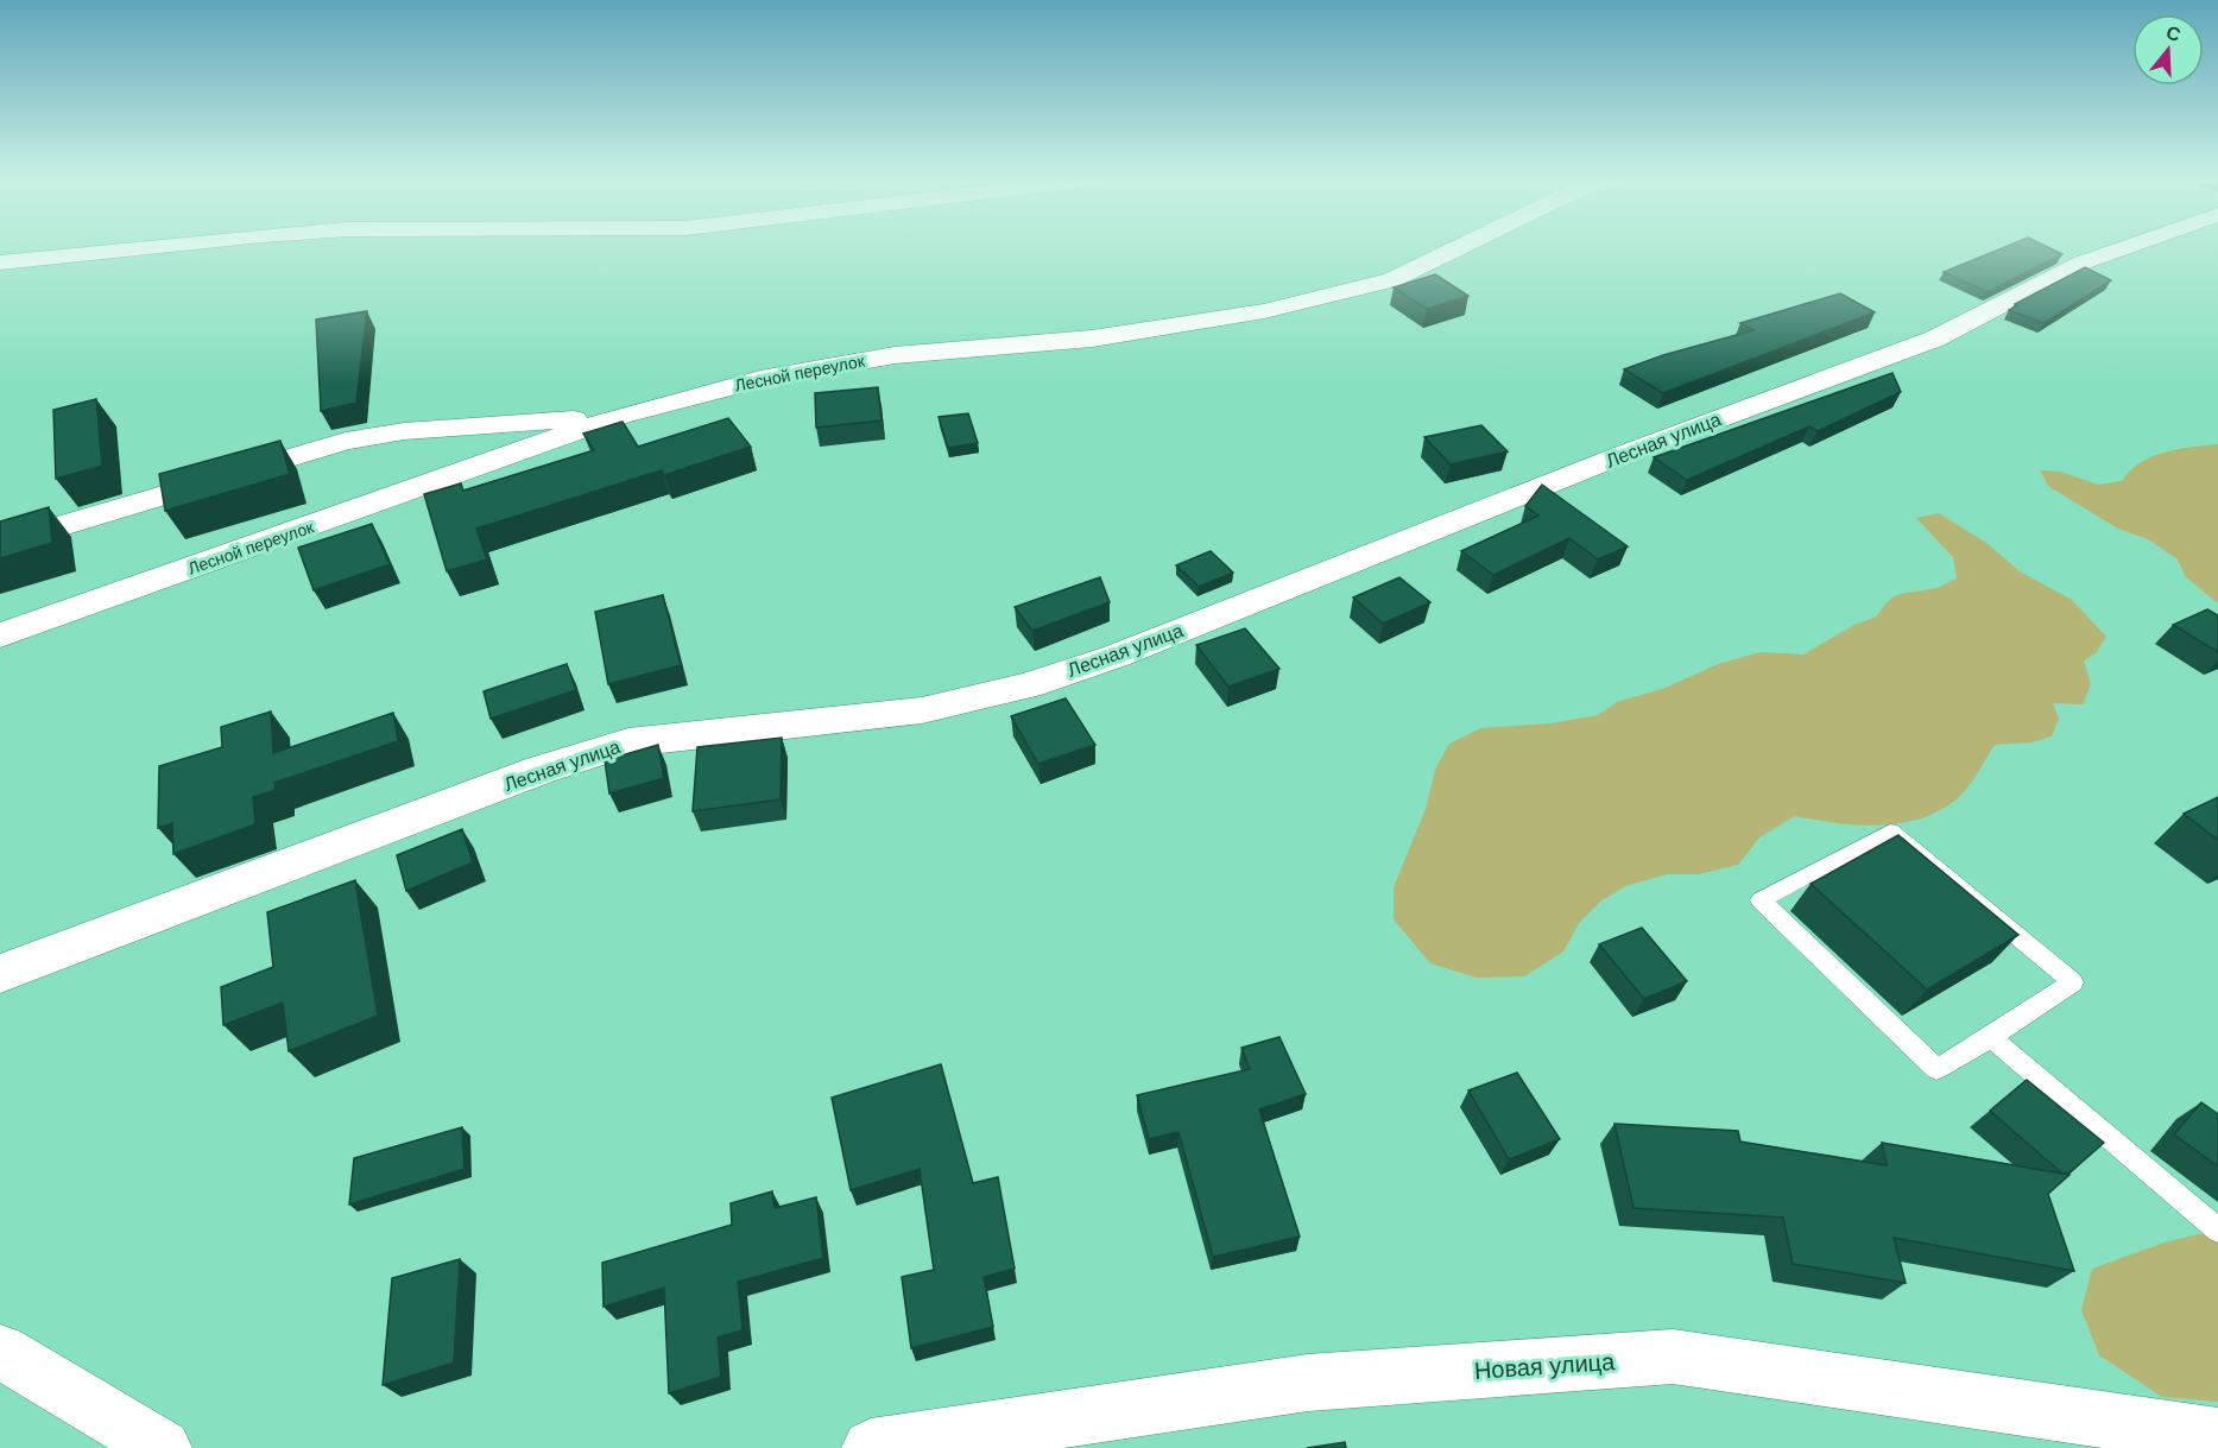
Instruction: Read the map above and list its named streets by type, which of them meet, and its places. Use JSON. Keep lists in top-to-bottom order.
{
  "streets": {
    "street": ["Лесной переулок", "Лесная улица", "Новая улица"]
  },
  "north": "top"
}
